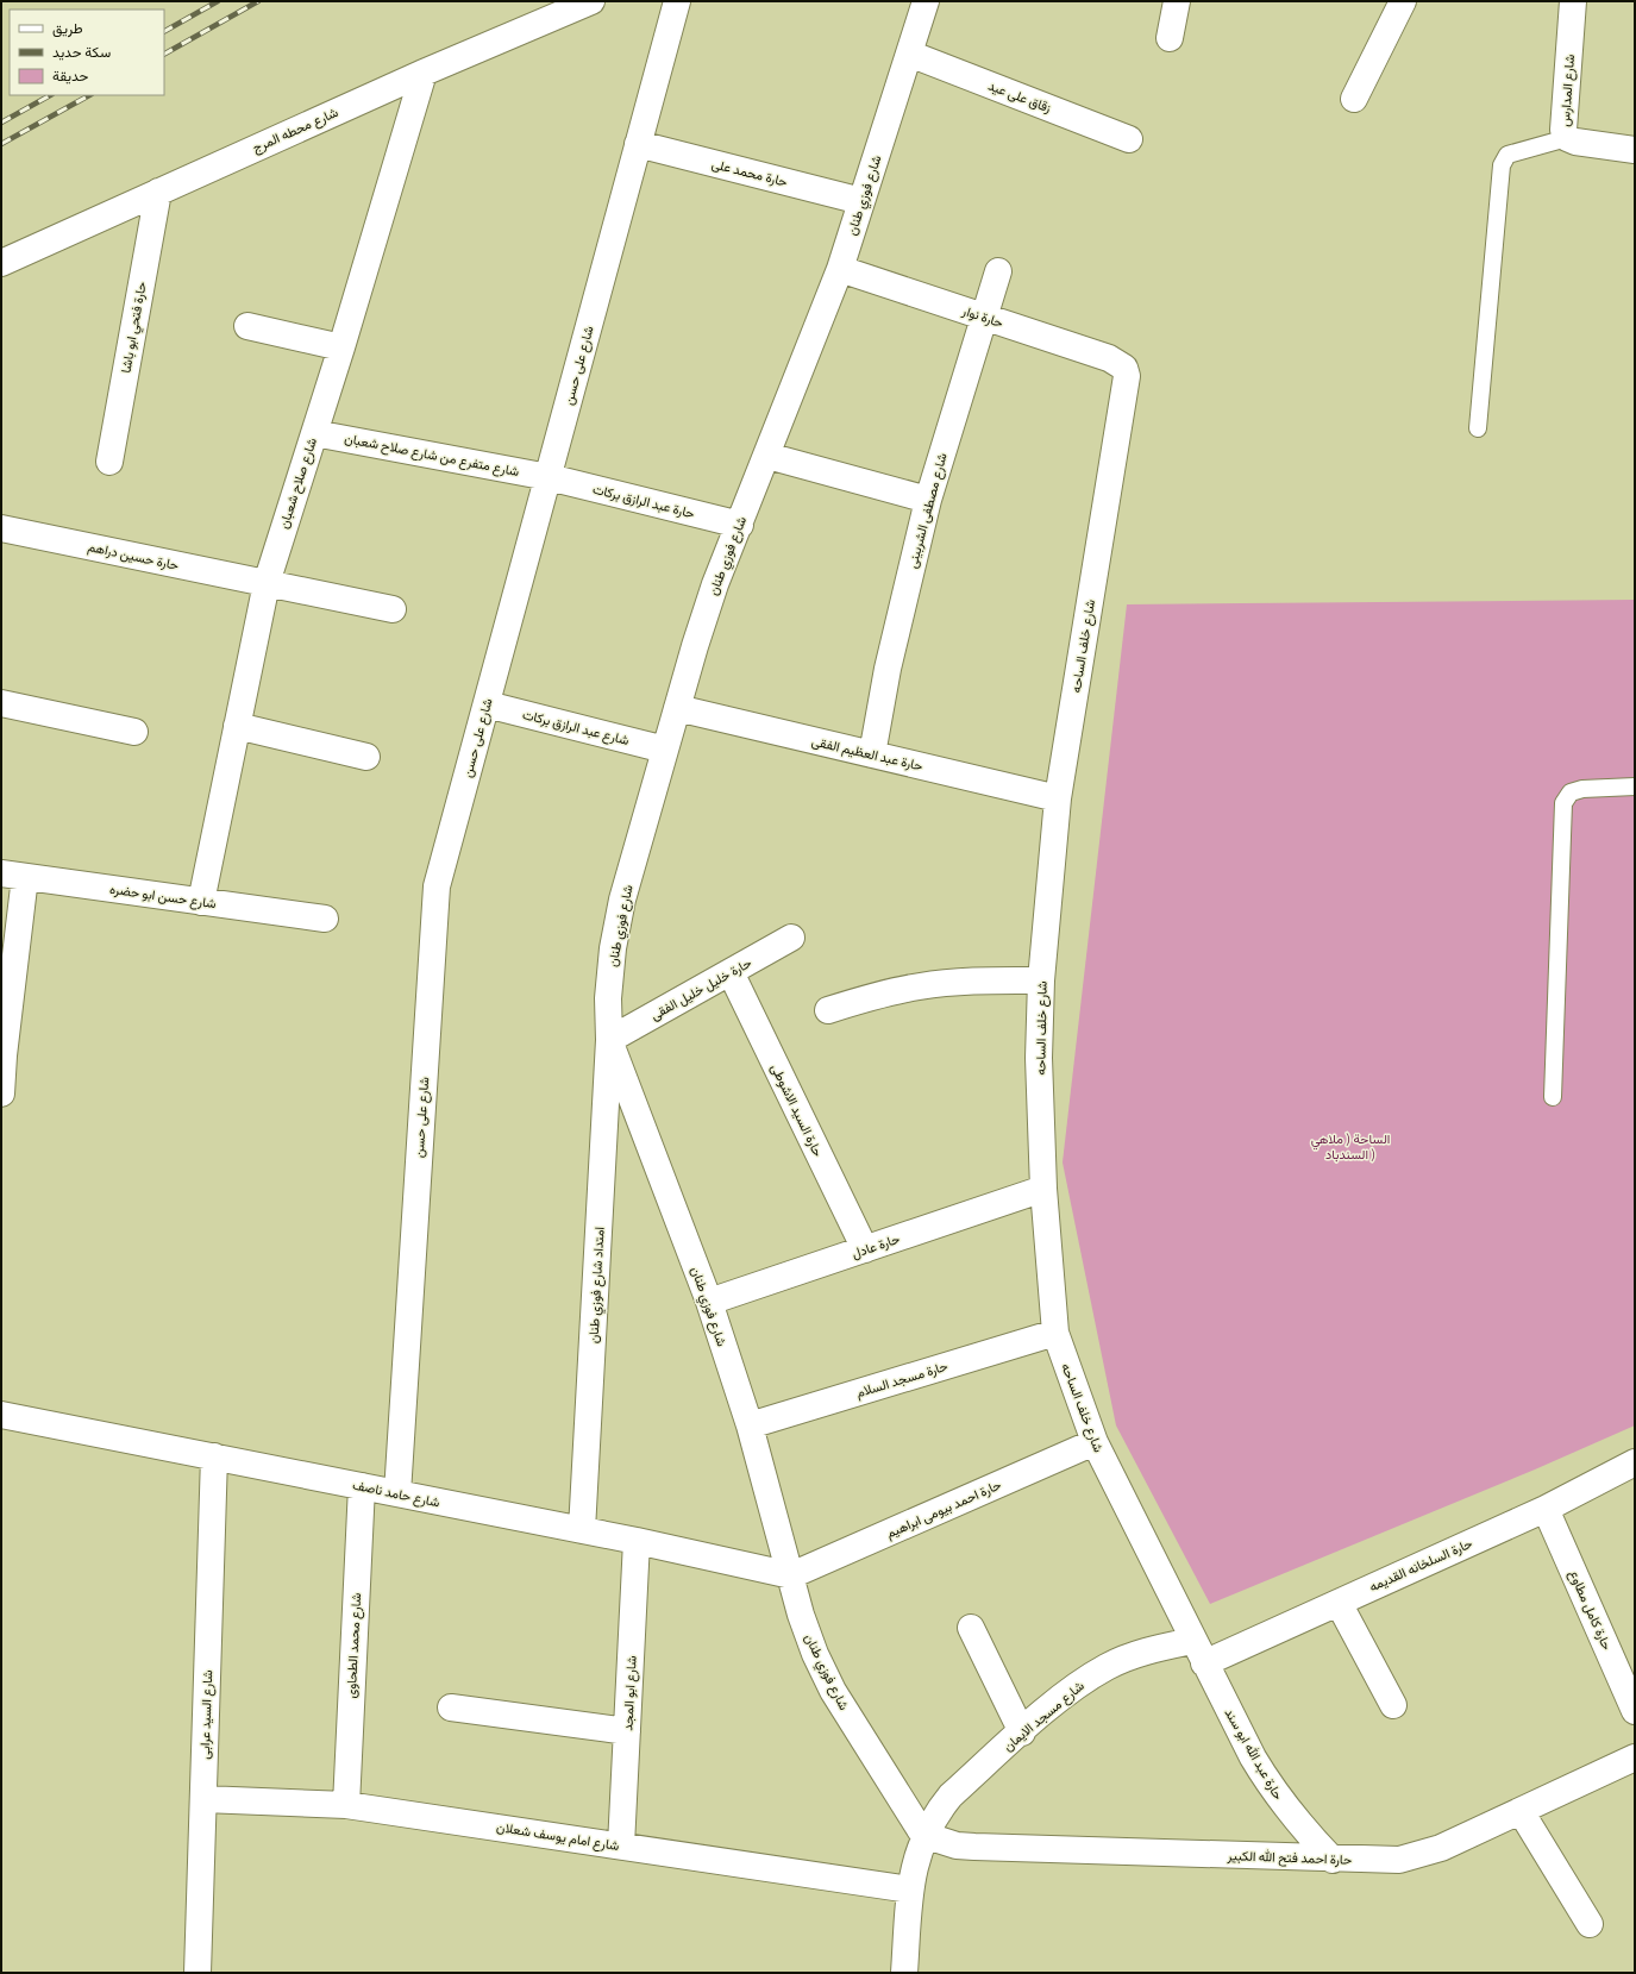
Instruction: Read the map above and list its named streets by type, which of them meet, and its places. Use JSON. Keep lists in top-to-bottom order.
{
  "streets": {
    "street": [
      "شارع المدارس",
      "زقاق على عيد",
      "شارع محطه المرج",
      "حارة محمد على",
      "شارع فوزي طنان",
      "حارة نوار",
      "حارة فتحي ابو باشا",
      "شارع على حسن",
      "شارع متفرع من شارع صلاح شعبان",
      "شارع صلاح شعبان",
      "حارة عبد الرازق بركات",
      "شارع مصطفى الشربينى",
      "حارة حسين دراهم",
      "شارع خلف الساحه",
      "شارع عبد الرازق بركات",
      "حارة عبد العظيم الفقى",
      "شارع حسن ابو حضره",
      "حارة خليل خليل الفقى",
      "حارة السيد الاشوطى",
      "حارة عادل",
      "امتداد شارع فوزي طنان",
      "حارة مسجد السلام",
      "شارع حامد ناصف",
      "حارة احمد بيومى ابراهيم",
      "حارة السلخانه القديمه",
      "حارة كامل مطاوع",
      "شارع محمد الطحاوى",
      "شارع ابو المجد",
      "شارع السيد عرابى",
      "شارع مسجد الايمان",
      "حارة عبد الله ابو سند",
      "شارع امام يوسف شعلان",
      "حارة احمد فتح الله الكبير"
    ]
  },
  "crossings": [
    ["زقاق على عيد", "شارع فوزي طنان"],
    ["شارع محطه المرج", "حارة فتحي ابو باشا"],
    ["شارع محطه المرج", "شارع صلاح شعبان"],
    ["حارة محمد على", "شارع فوزي طنان"],
    ["حارة محمد على", "شارع على حسن"],
    ["شارع فوزي طنان", "حارة نوار"],
    ["شارع فوزي طنان", "حارة عبد الرازق بركات"],
    ["شارع فوزي طنان", "شارع عبد الرازق بركات"],
    ["شارع فوزي طنان", "حارة عبد العظيم الفقى"],
    ["شارع فوزي طنان", "حارة خليل خليل الفقى"],
    ["شارع فوزي طنان", "حارة عادل"],
    ["شارع فوزي طنان", "امتداد شارع فوزي طنان"],
    ["شارع فوزي طنان", "حارة مسجد السلام"],
    ["شارع فوزي طنان", "شارع حامد ناصف"],
    ["شارع فوزي طنان", "حارة احمد بيومى ابراهيم"],
    ["شارع فوزي طنان", "شارع مسجد الايمان"],
    ["شارع فوزي طنان", "حارة احمد فتح الله الكبير"],
    ["حارة نوار", "شارع مصطفى الشربينى"],
    ["حارة نوار", "شارع خلف الساحه"],
    ["شارع على حسن", "شارع متفرع من شارع صلاح شعبان"],
    ["شارع على حسن", "حارة عبد الرازق بركات"],
    ["شارع على حسن", "شارع عبد الرازق بركات"],
    ["شارع على حسن", "شارع حامد ناصف"],
    ["شارع متفرع من شارع صلاح شعبان", "شارع صلاح شعبان"],
    ["شارع متفرع من شارع صلاح شعبان", "حارة عبد الرازق بركات"],
    ["شارع صلاح شعبان", "حارة حسين دراهم"],
    ["شارع صلاح شعبان", "شارع حسن ابو حضره"],
    ["شارع مصطفى الشربينى", "حارة عبد العظيم الفقى"],
    ["شارع خلف الساحه", "حارة عبد العظيم الفقى"],
    ["شارع خلف الساحه", "حارة عادل"],
    ["شارع خلف الساحه", "حارة مسجد السلام"],
    ["شارع خلف الساحه", "حارة احمد بيومى ابراهيم"],
    ["شارع خلف الساحه", "حارة السلخانه القديمه"],
    ["شارع خلف الساحه", "شارع مسجد الايمان"],
    ["شارع خلف الساحه", "حارة عبد الله ابو سند"],
    ["حارة خليل خليل الفقى", "حارة السيد الاشوطى"],
    ["حارة خليل خليل الفقى", "امتداد شارع فوزي طنان"],
    ["حارة السيد الاشوطى", "حارة عادل"],
    ["امتداد شارع فوزي طنان", "شارع حامد ناصف"],
    ["شارع حامد ناصف", "حارة احمد بيومى ابراهيم"],
    ["شارع حامد ناصف", "شارع محمد الطحاوى"],
    ["شارع حامد ناصف", "شارع ابو المجد"],
    ["شارع حامد ناصف", "شارع السيد عرابى"],
    ["حارة السلخانه القديمه", "حارة كامل مطاوع"],
    ["حارة السلخانه القديمه", "شارع مسجد الايمان"],
    ["حارة السلخانه القديمه", "حارة عبد الله ابو سند"],
    ["شارع محمد الطحاوى", "شارع امام يوسف شعلان"],
    ["شارع ابو المجد", "شارع امام يوسف شعلان"],
    ["شارع السيد عرابى", "شارع امام يوسف شعلان"],
    ["شارع مسجد الايمان", "حارة عبد الله ابو سند"],
    ["شارع مسجد الايمان", "شارع امام يوسف شعلان"],
    ["شارع مسجد الايمان", "حارة احمد فتح الله الكبير"],
    ["حارة عبد الله ابو سند", "حارة احمد فتح الله الكبير"]
  ],
  "parks": ["الساحة ( ملاهي السندباد )"],
  "legend": ["طريق", "سكة حديد", "حديقة"]
}
